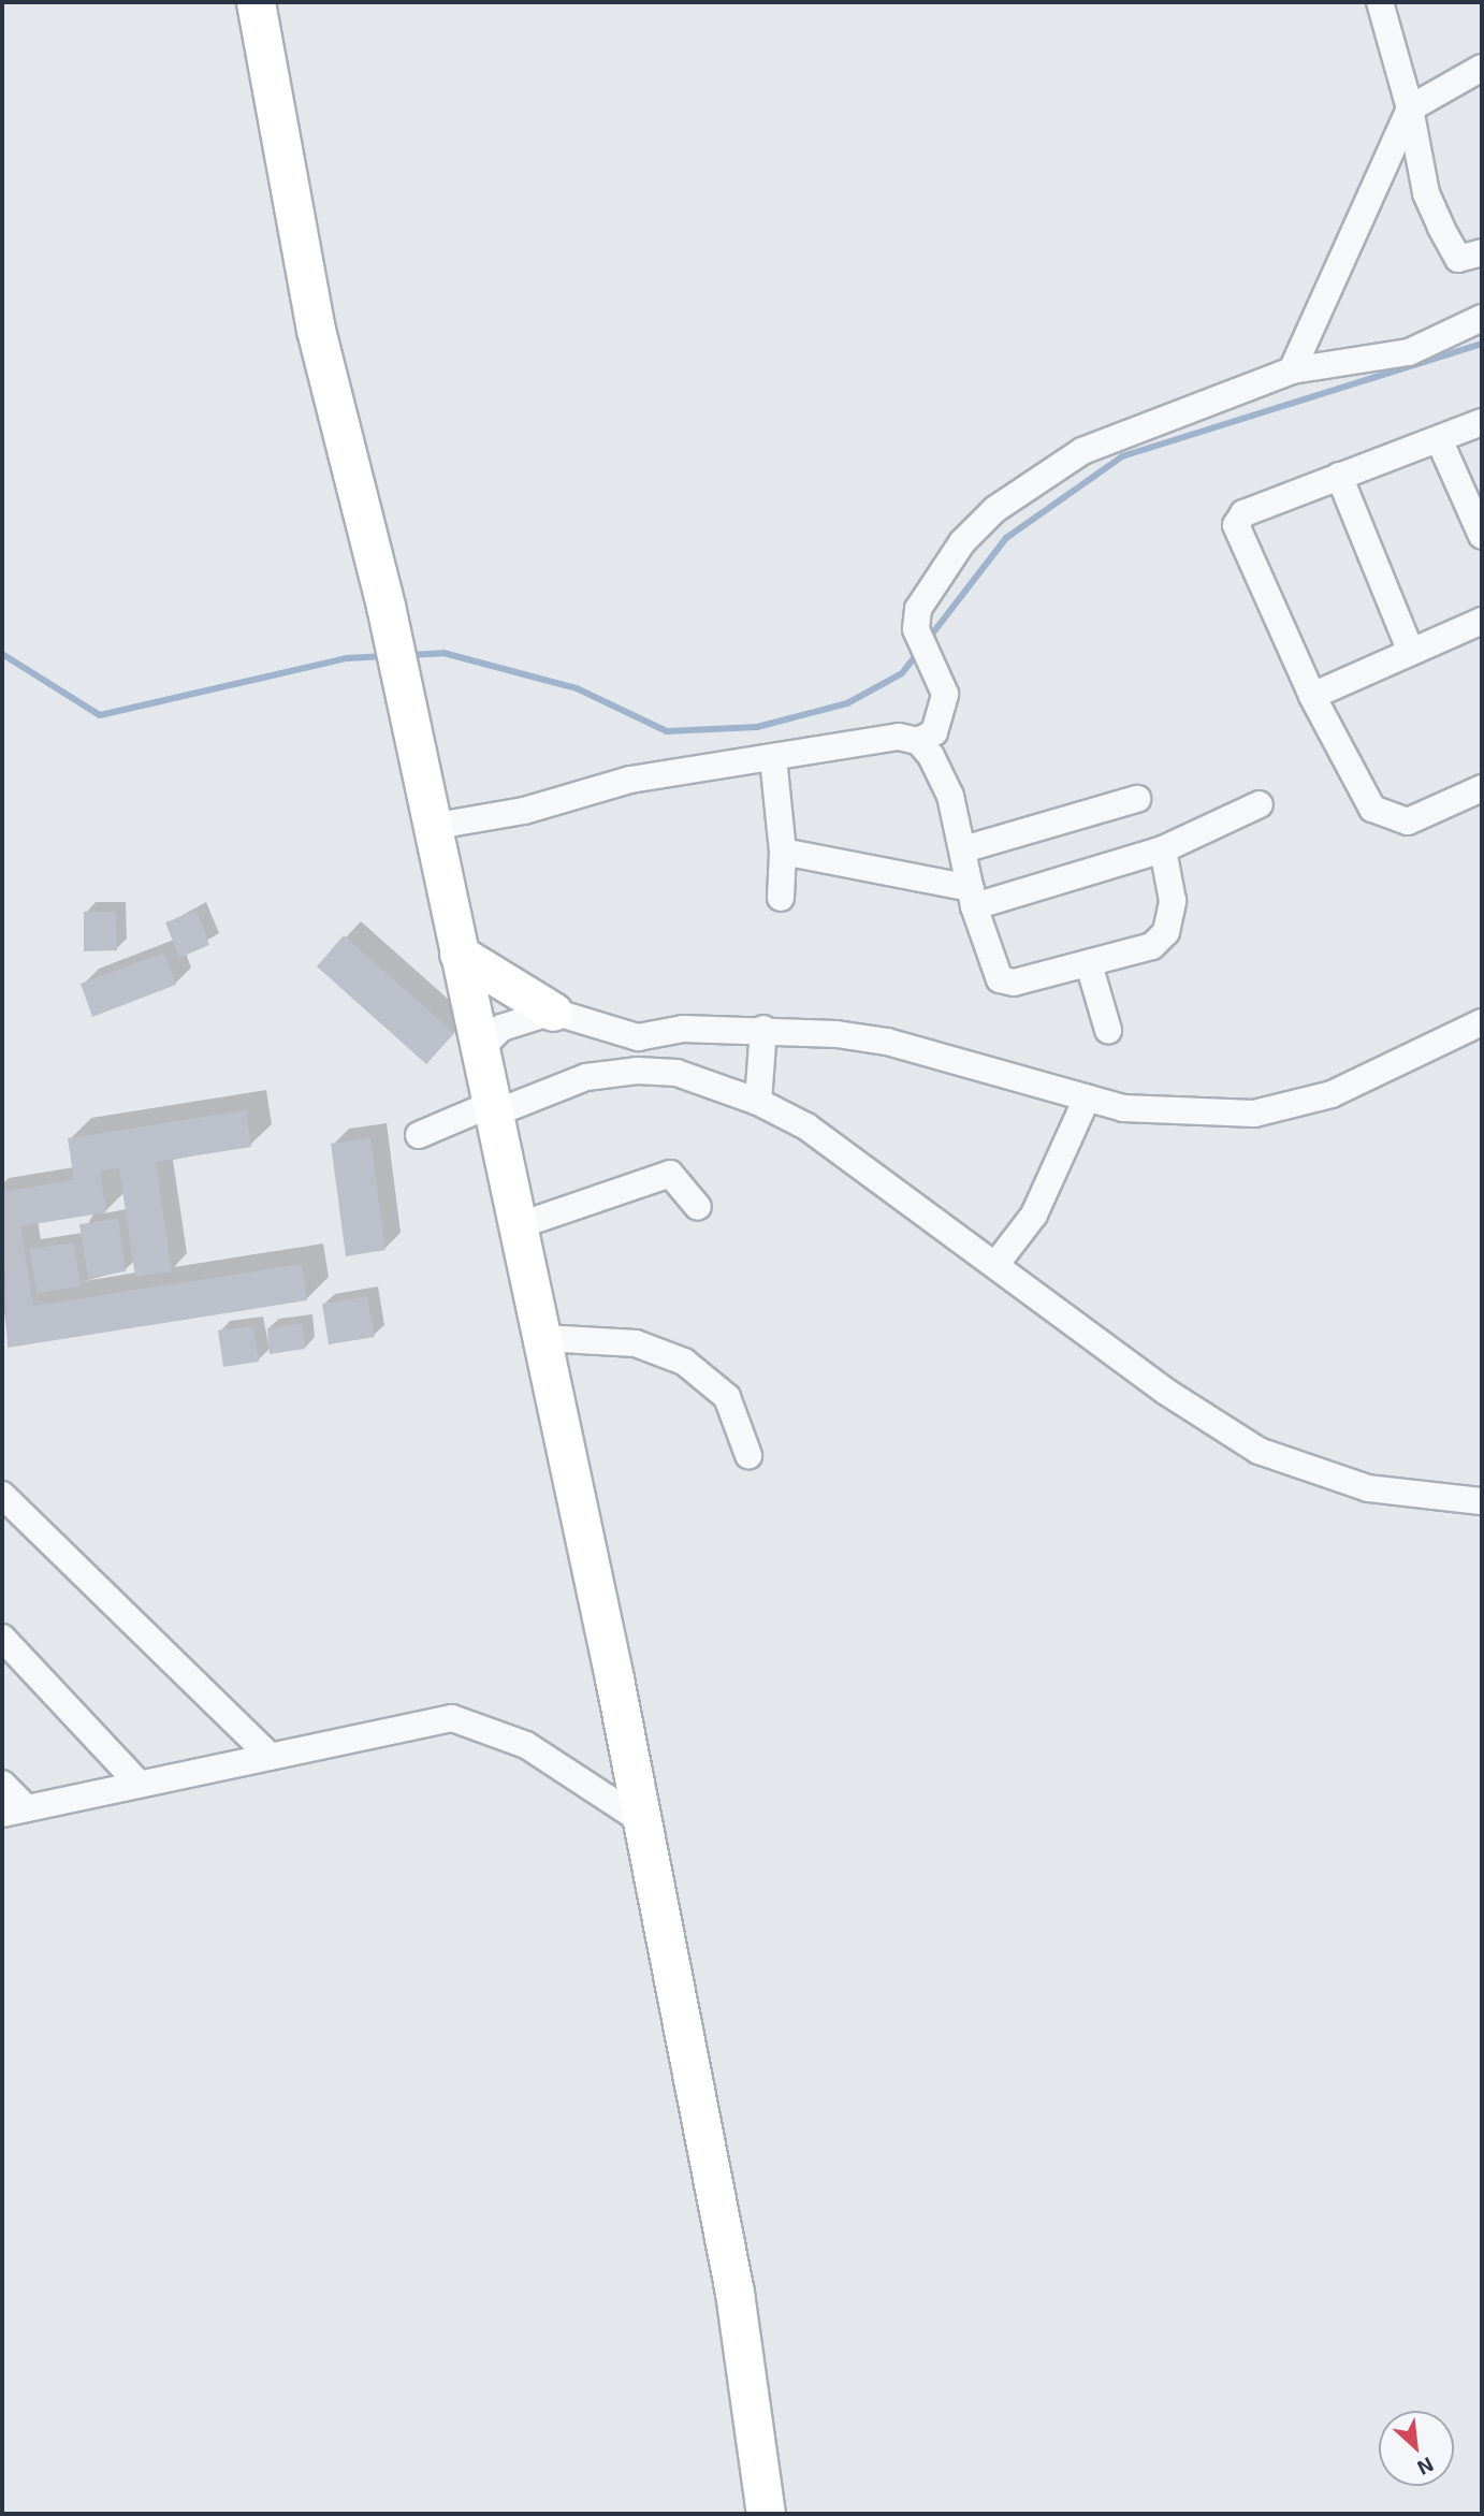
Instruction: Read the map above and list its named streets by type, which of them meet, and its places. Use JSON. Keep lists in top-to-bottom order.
{
  "north": "bottom right"
}
